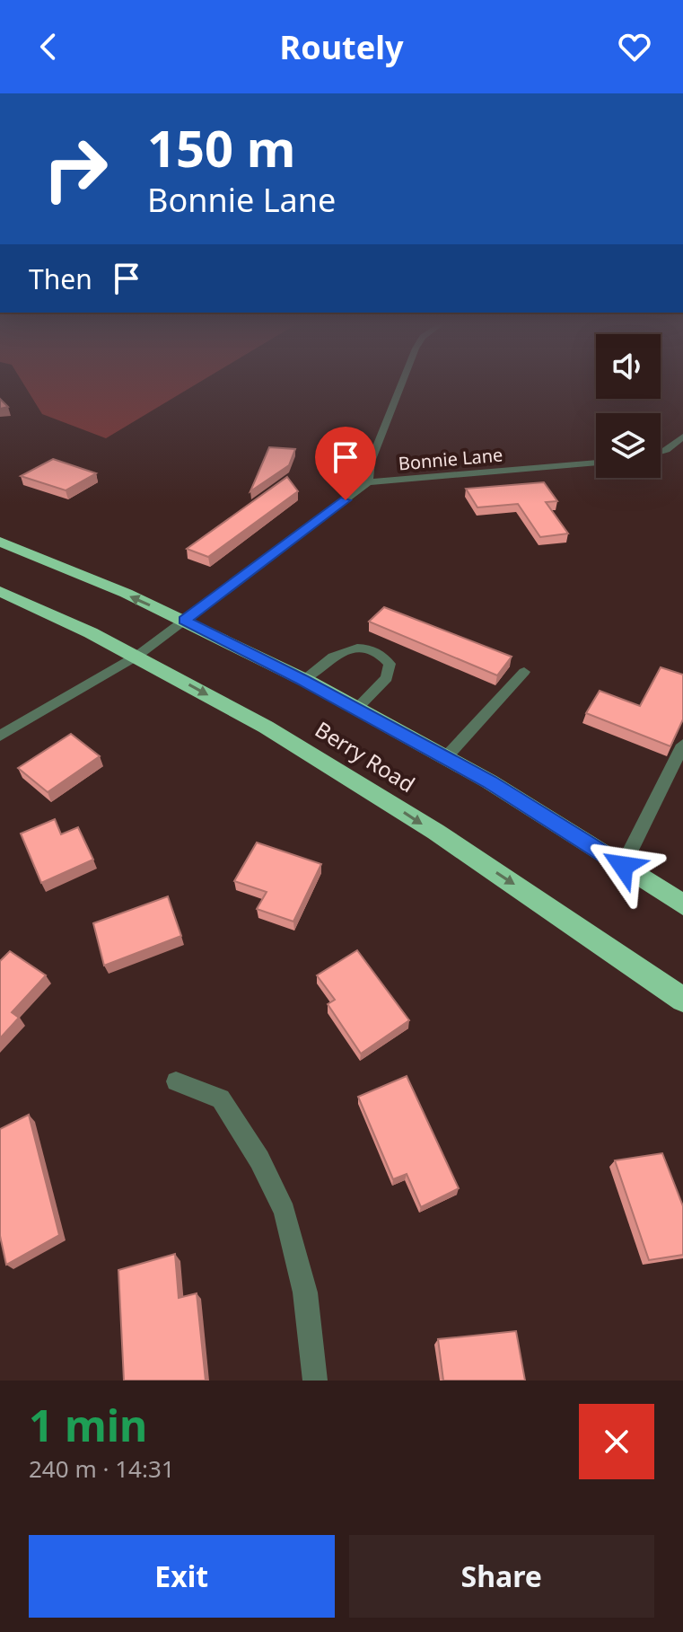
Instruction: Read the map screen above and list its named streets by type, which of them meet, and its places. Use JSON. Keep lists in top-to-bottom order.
{
  "streets": {
    "highway": ["Berry Road"],
    "street": ["Bonnie Lane"]
  },
  "crossings": [
    ["Bonnie Lane", "Berry Road"]
  ],
  "page": {
    "header": "Routely",
    "turn": ["150 m", "Bonnie Lane"],
    "then": "Then",
    "heading": ["1 min", "240 m · 14:31"],
    "buttons": ["Exit", "Share"]
  }
}
